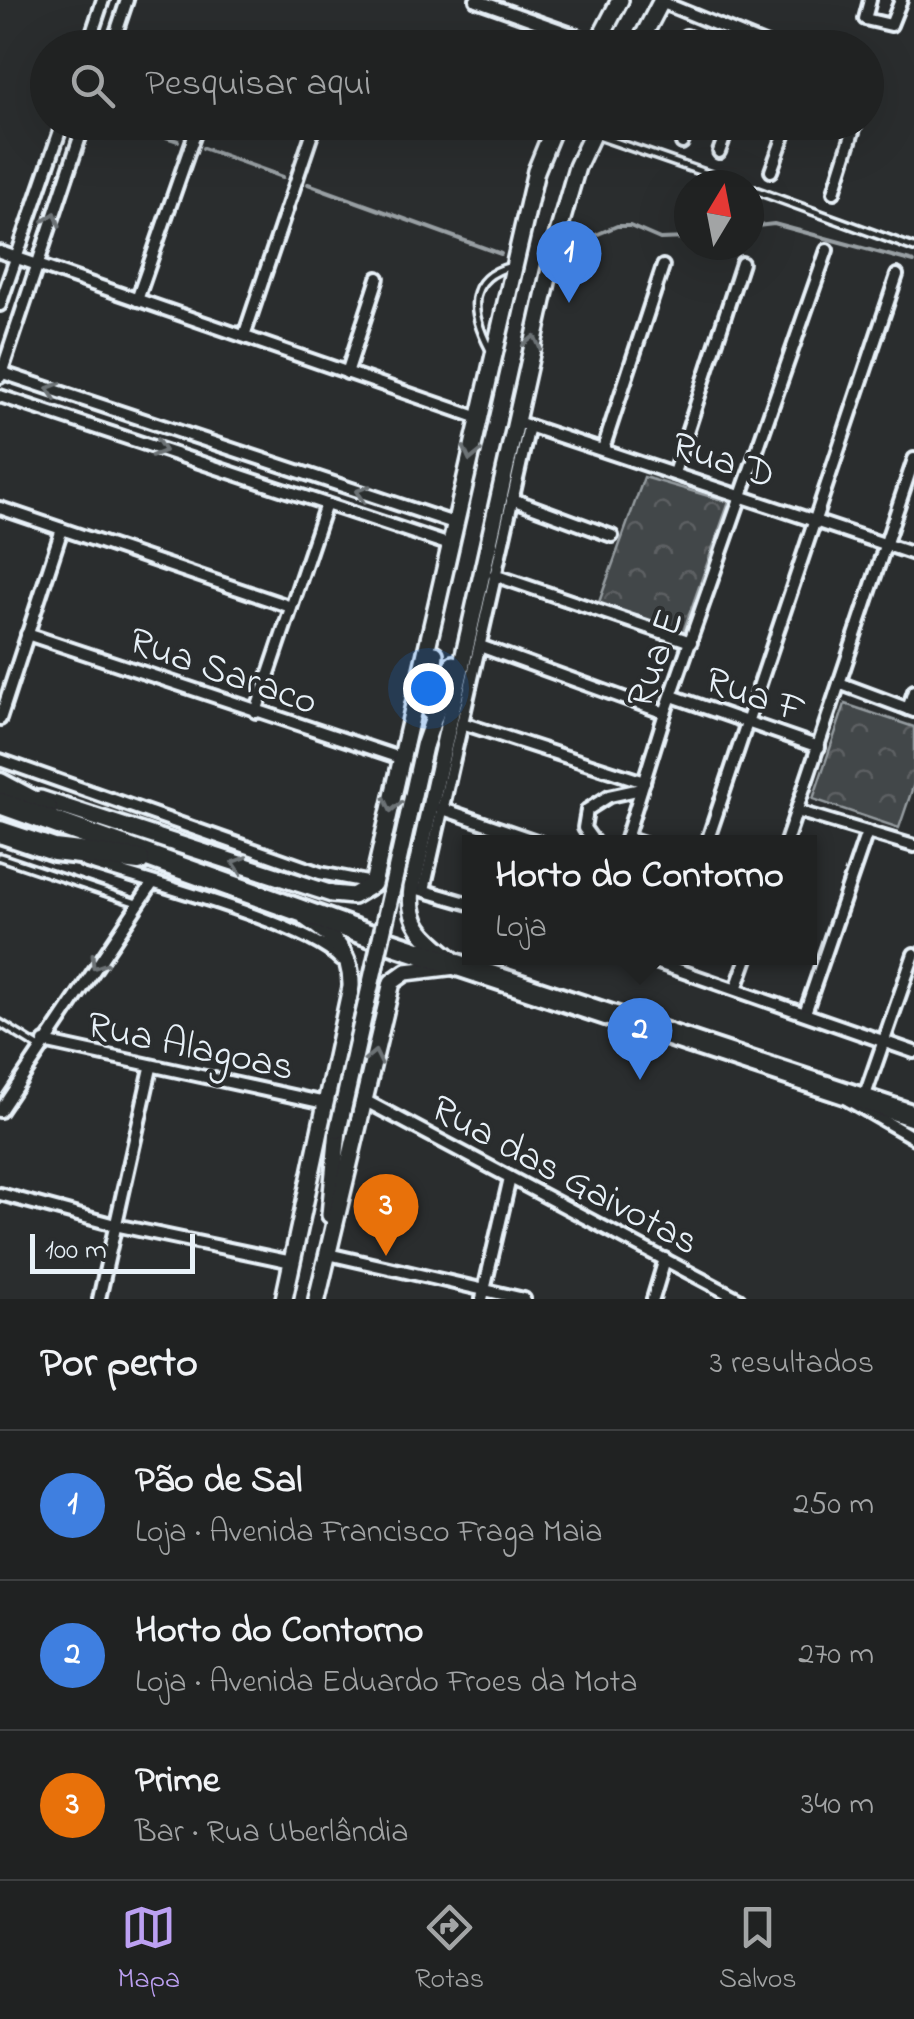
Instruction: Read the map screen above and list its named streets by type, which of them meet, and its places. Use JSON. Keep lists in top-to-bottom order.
{
  "streets": {
    "street": [
      "Rua D",
      "Rua E",
      "Rua Saraco",
      "Rua F",
      "Rua Alagoas",
      "Rua das Gaivotas"
    ]
  },
  "crossings": [
    ["Rua D", "Rua E"],
    ["Rua E", "Rua F"]
  ],
  "scale_bar": "100 m",
  "north": "top",
  "page": {
    "search": "Pesquisar aqui",
    "pins": ["1", "2", "3"],
    "popup": ["Horto do Contorno", "Loja"],
    "scale": "100 m",
    "heading": ["Por perto", "3 resultados"],
    "list": [
      {
        "mark": "1",
        "name": "Pão de Sal",
        "note": "Loja · Avenida Francisco Fraga Maia",
        "value": "250 m"
      },
      {
        "mark": "2",
        "name": "Horto do Contorno",
        "note": "Loja · Avenida Eduardo Froes da Mota",
        "value": "270 m"
      },
      {
        "mark": "3",
        "name": "Prime",
        "note": "Bar · Rua Uberlândia",
        "value": "340 m"
      }
    ],
    "nav": ["Mapa", "Rotas", "Salvos"]
  }
}
